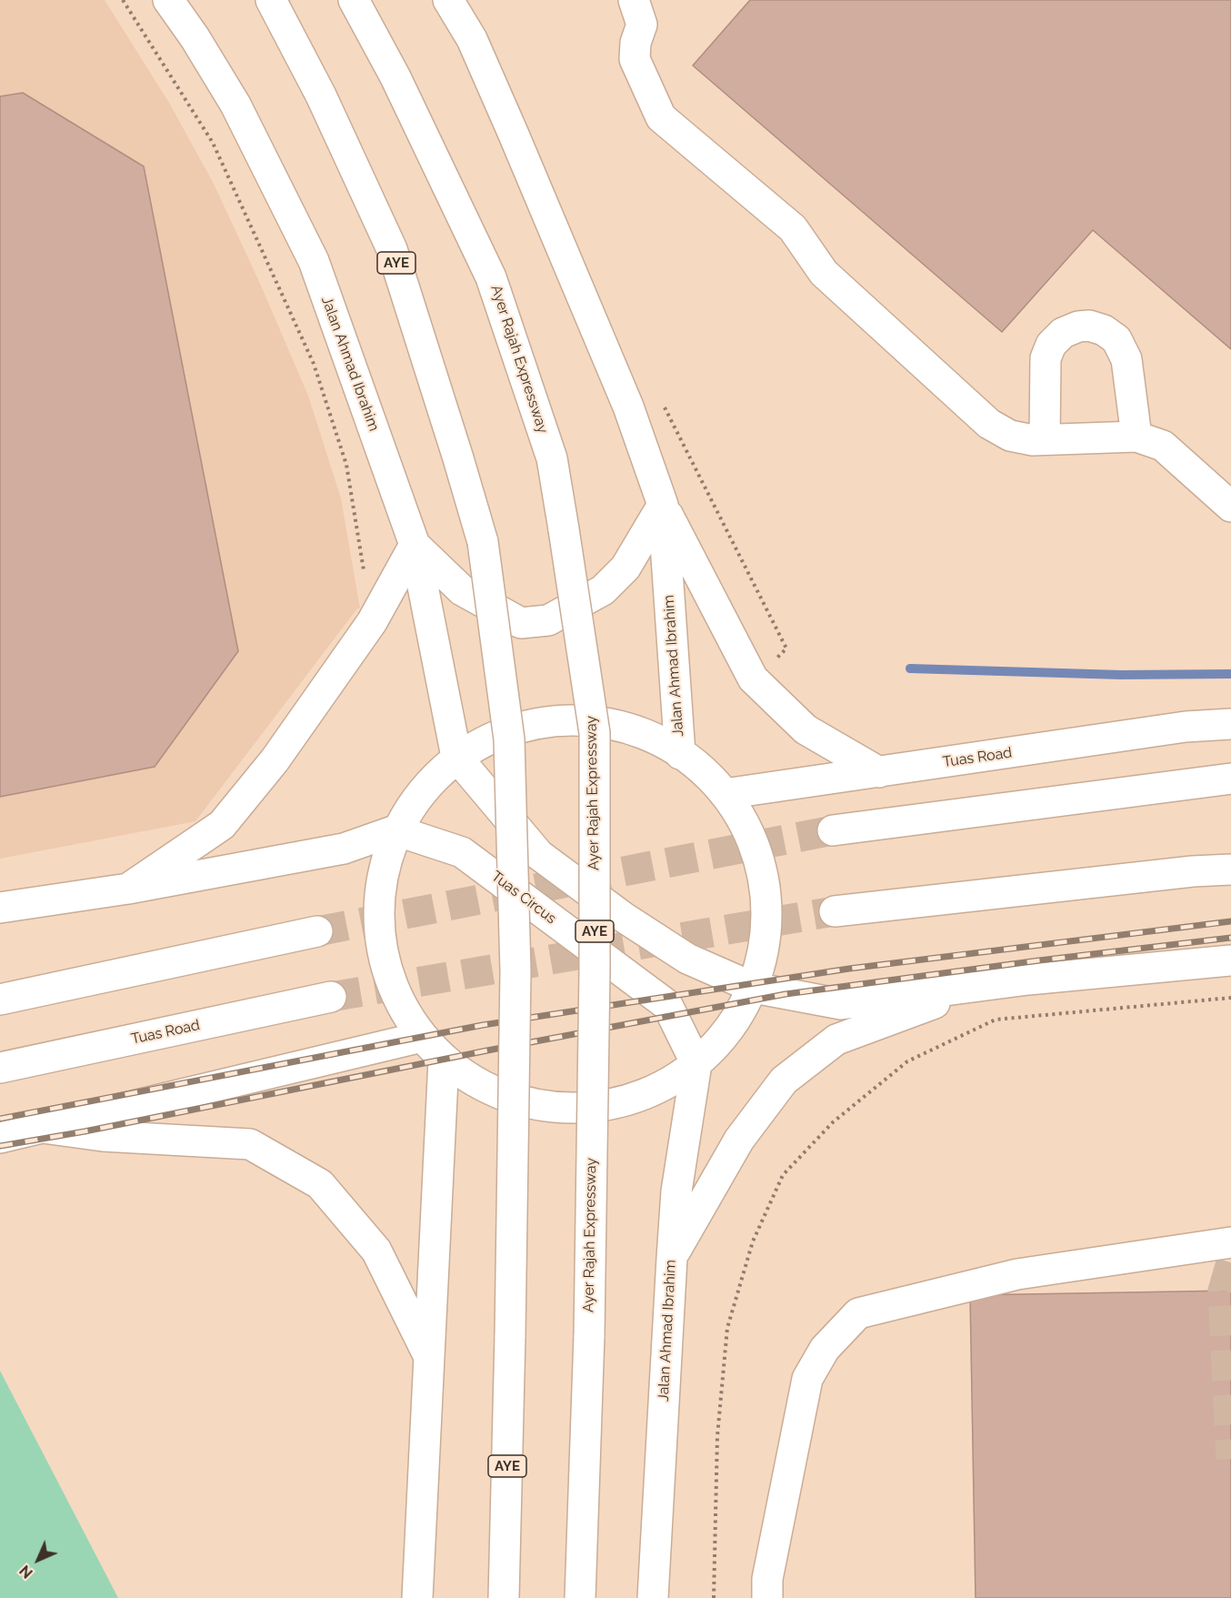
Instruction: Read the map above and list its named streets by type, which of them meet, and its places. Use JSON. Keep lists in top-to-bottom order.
{
  "streets": {
    "main road": [
      "AYE",
      "Ayer Rajah Expressway",
      "Jalan Ahmad Ibrahim",
      "Tuas Road",
      "Tuas Circus"
    ]
  },
  "crossings": [
    ["Jalan Ahmad Ibrahim", "Tuas Circus"]
  ],
  "north": "bottom left"
}
